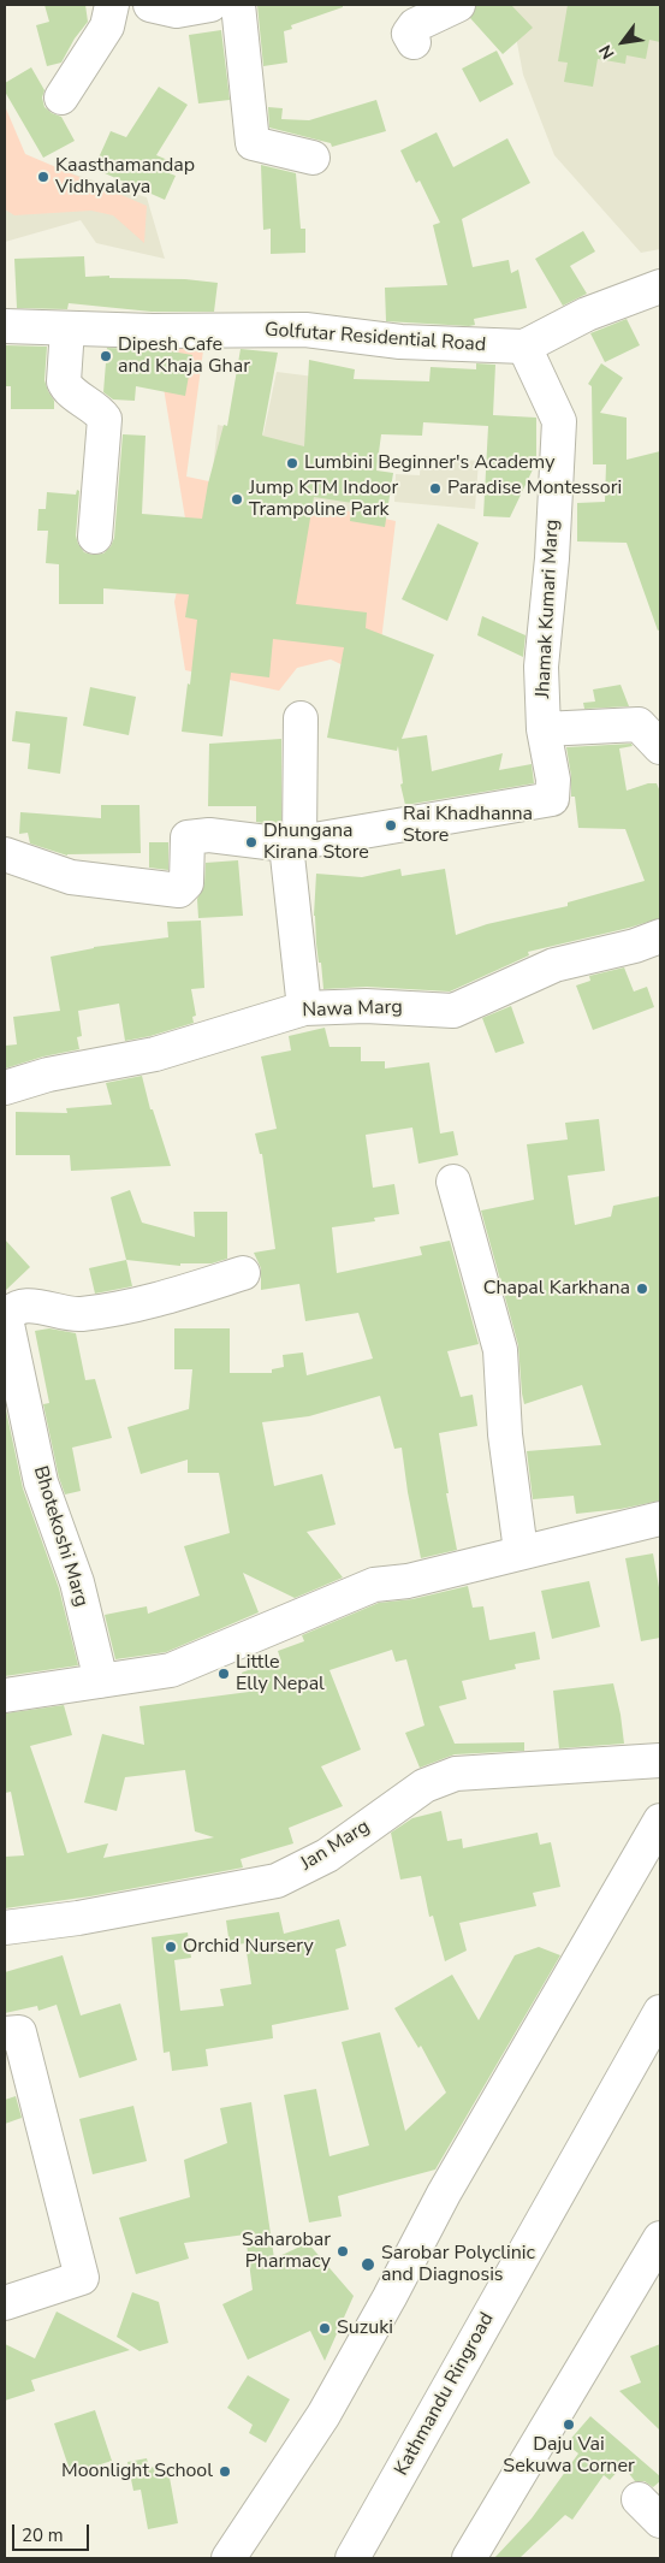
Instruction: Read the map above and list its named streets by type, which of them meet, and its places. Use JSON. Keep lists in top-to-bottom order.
{
  "streets": {
    "main road": [
      "Golfutar Residential Road",
      "Jhamak Kumari Marg",
      "Nawa Marg",
      "Bhotekoshi Marg",
      "Jan Marg",
      "Kathmandu Ringroad"
    ]
  },
  "crossings": [
    ["Golfutar Residential Road", "Jhamak Kumari Marg"]
  ],
  "places": [
    "Kaasthamandap Vidhyalaya",
    "Dipesh Cafe and Khaja Ghar",
    "Lumbini Beginner's Academy",
    "Paradise Montessori",
    "Jump KTM Indoor Trampoline Park",
    "Rai Khadhanna Store",
    "Dhungana Kirana Store",
    "Chapal Karkhana",
    "Little Elly Nepal",
    "Orchid Nursery",
    "Saharobar Pharmacy",
    "Sarobar Polyclinic and Diagnosis",
    "Suzuki",
    "Daju Vai Sekuwa Corner",
    "Moonlight School"
  ],
  "scale_bar": "20 m",
  "north": "bottom left"
}
